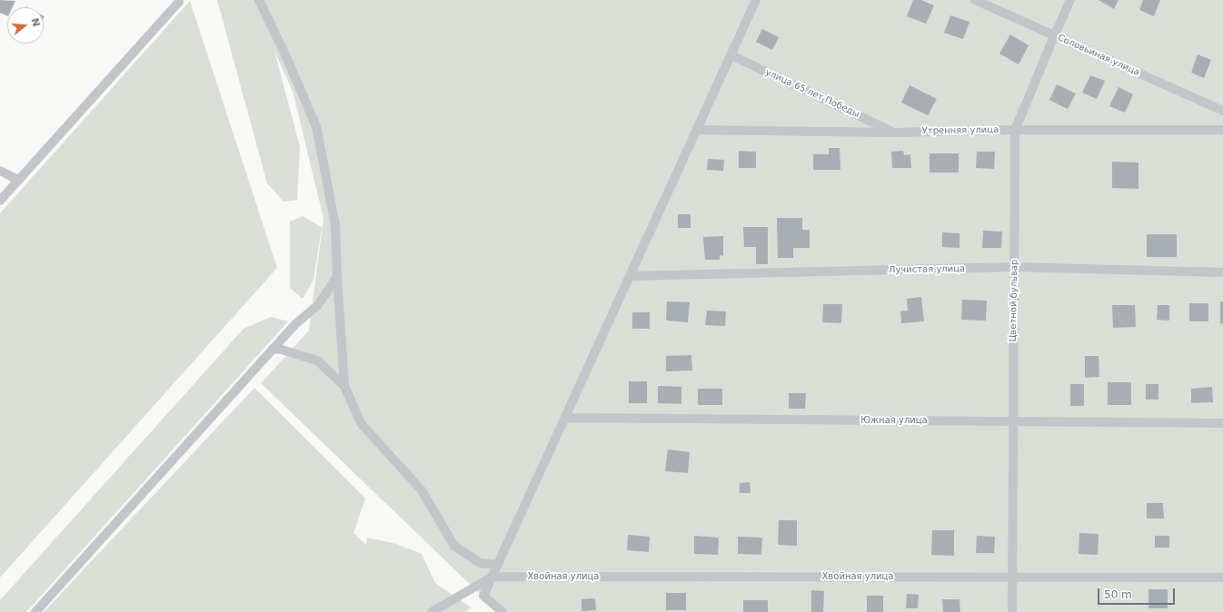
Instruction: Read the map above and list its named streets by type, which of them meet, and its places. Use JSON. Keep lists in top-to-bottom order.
{
  "streets": {
    "street": [
      "Соловьиная улица",
      "улица 65 лет Победы",
      "Утренняя улица",
      "Лучистая улица",
      "Цветной бульвар",
      "Южная улица",
      "Хвойная улица"
    ]
  },
  "crossings": [
    ["Соловьиная улица", "Цветной бульвар"],
    ["улица 65 лет Победы", "Утренняя улица"],
    ["Утренняя улица", "Цветной бульвар"],
    ["Лучистая улица", "Цветной бульвар"],
    ["Цветной бульвар", "Южная улица"],
    ["Цветной бульвар", "Хвойная улица"]
  ],
  "scale_bar": "50 m",
  "north": "right"
}
